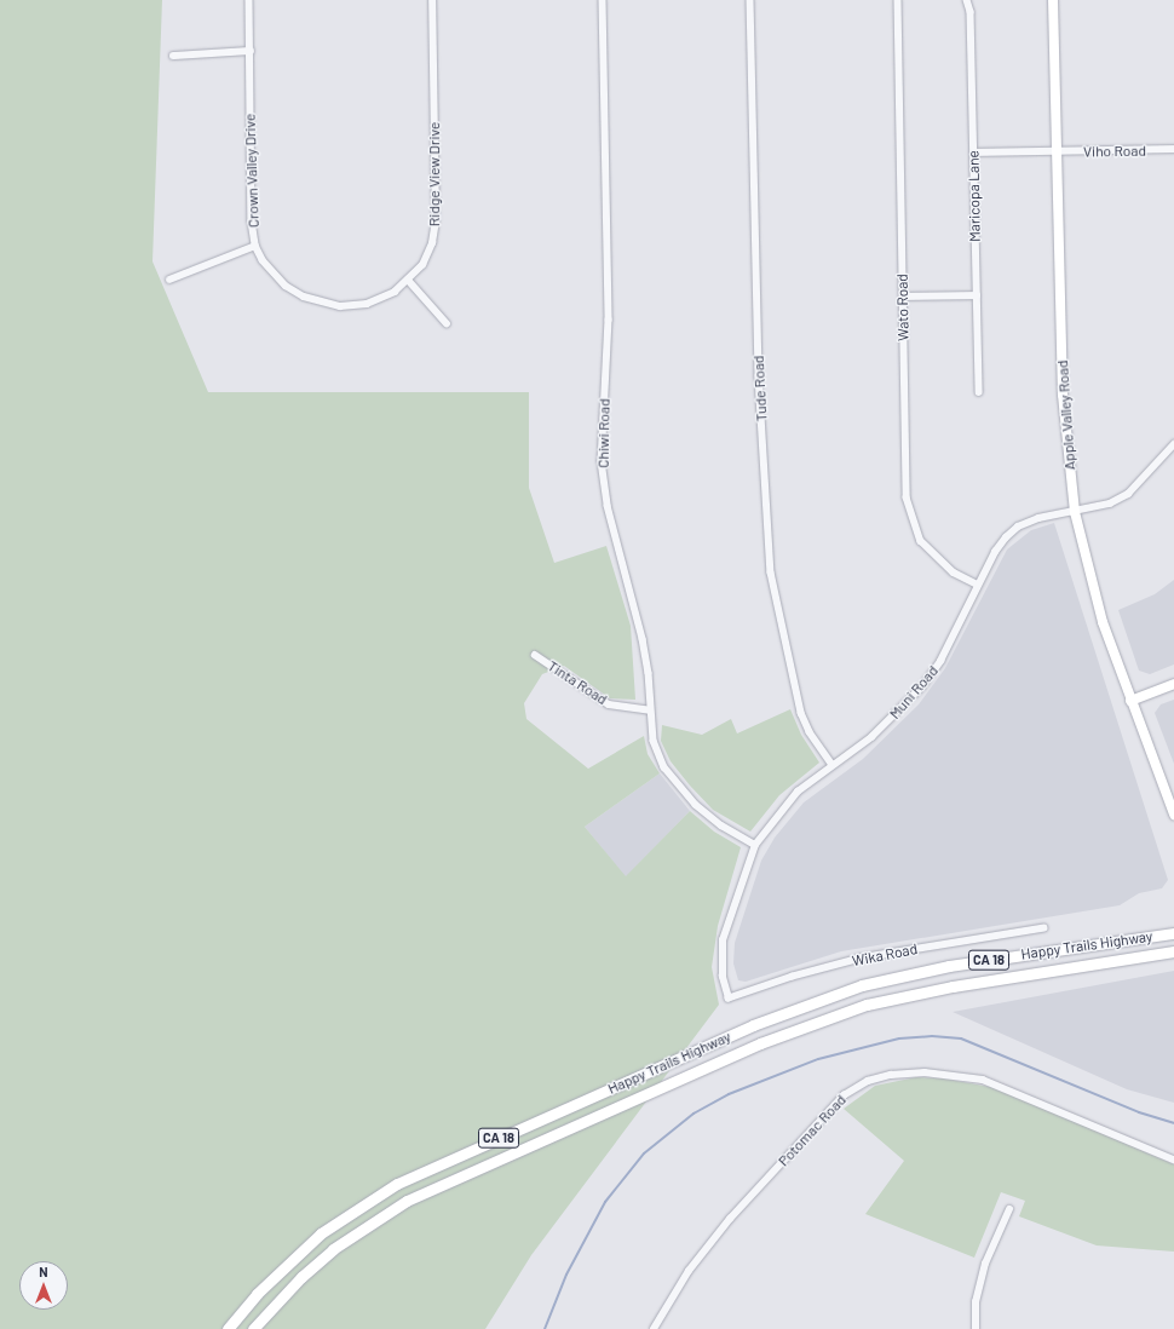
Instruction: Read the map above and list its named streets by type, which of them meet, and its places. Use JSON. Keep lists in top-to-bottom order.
{
  "streets": {
    "main road": ["Happy Trails Highway", "CA 18"],
    "street": [
      "Viho Road",
      "Crown Valley Drive",
      "Ridge View Drive",
      "Maricopa Lane",
      "Wato Road",
      "Tude Road",
      "Apple Valley Road",
      "Chiwi Road",
      "Tinta Road",
      "Muni Road",
      "Wika Road",
      "Potomac Road"
    ]
  },
  "crossings": [
    ["Viho Road", "Maricopa Lane"],
    ["Viho Road", "Apple Valley Road"],
    ["Crown Valley Drive", "Ridge View Drive"],
    ["Wato Road", "Muni Road"],
    ["Tude Road", "Muni Road"],
    ["Apple Valley Road", "Muni Road"],
    ["Chiwi Road", "Tinta Road"],
    ["Chiwi Road", "Muni Road"],
    ["Muni Road", "Wika Road"]
  ],
  "north": "top"
}
